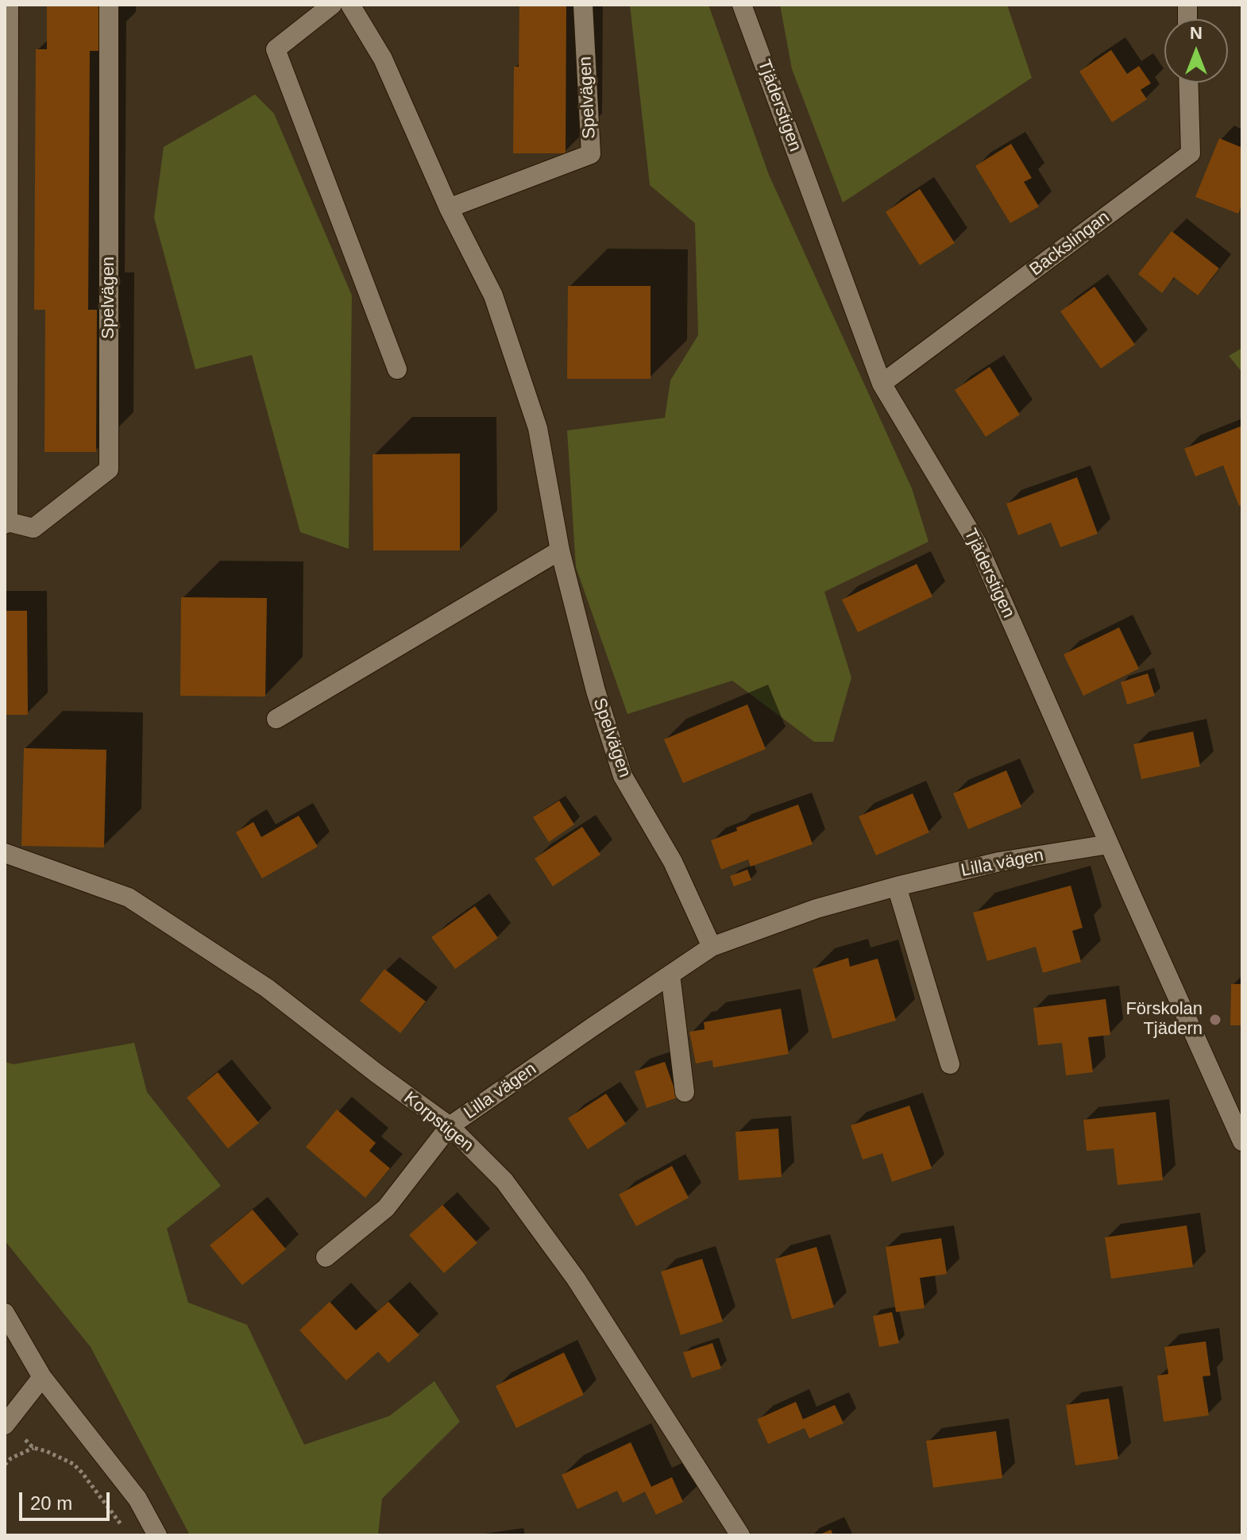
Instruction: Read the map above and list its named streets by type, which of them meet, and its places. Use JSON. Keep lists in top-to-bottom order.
{
  "streets": {
    "street": [
      "Spelvägen",
      "Tjäderstigen",
      "Backslingan",
      "Lilla vägen",
      "Korpstigen"
    ]
  },
  "crossings": [
    ["Spelvägen", "Lilla vägen"],
    ["Tjäderstigen", "Backslingan"],
    ["Tjäderstigen", "Lilla vägen"],
    ["Lilla vägen", "Korpstigen"]
  ],
  "places": ["Förskolan Tjädern"],
  "scale_bar": "20 m",
  "north": "top"
}
